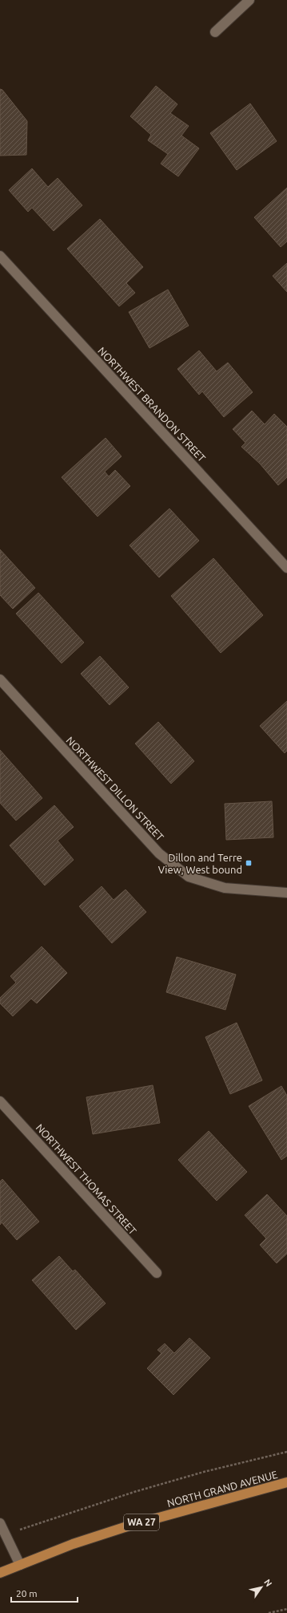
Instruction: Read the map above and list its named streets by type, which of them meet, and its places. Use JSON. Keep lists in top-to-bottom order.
{
  "streets": {
    "main road": ["NORTH GRAND AVENUE", "WA 27"],
    "street": ["NORTHWEST BRANDON STREET", "NORTHWEST DILLON STREET", "NORTHWEST THOMAS STREET"]
  },
  "places": {
    "transit": ["Dillon and Terre View, West bound"]
  },
  "scale_bar": "20 m",
  "north": "top right"
}
